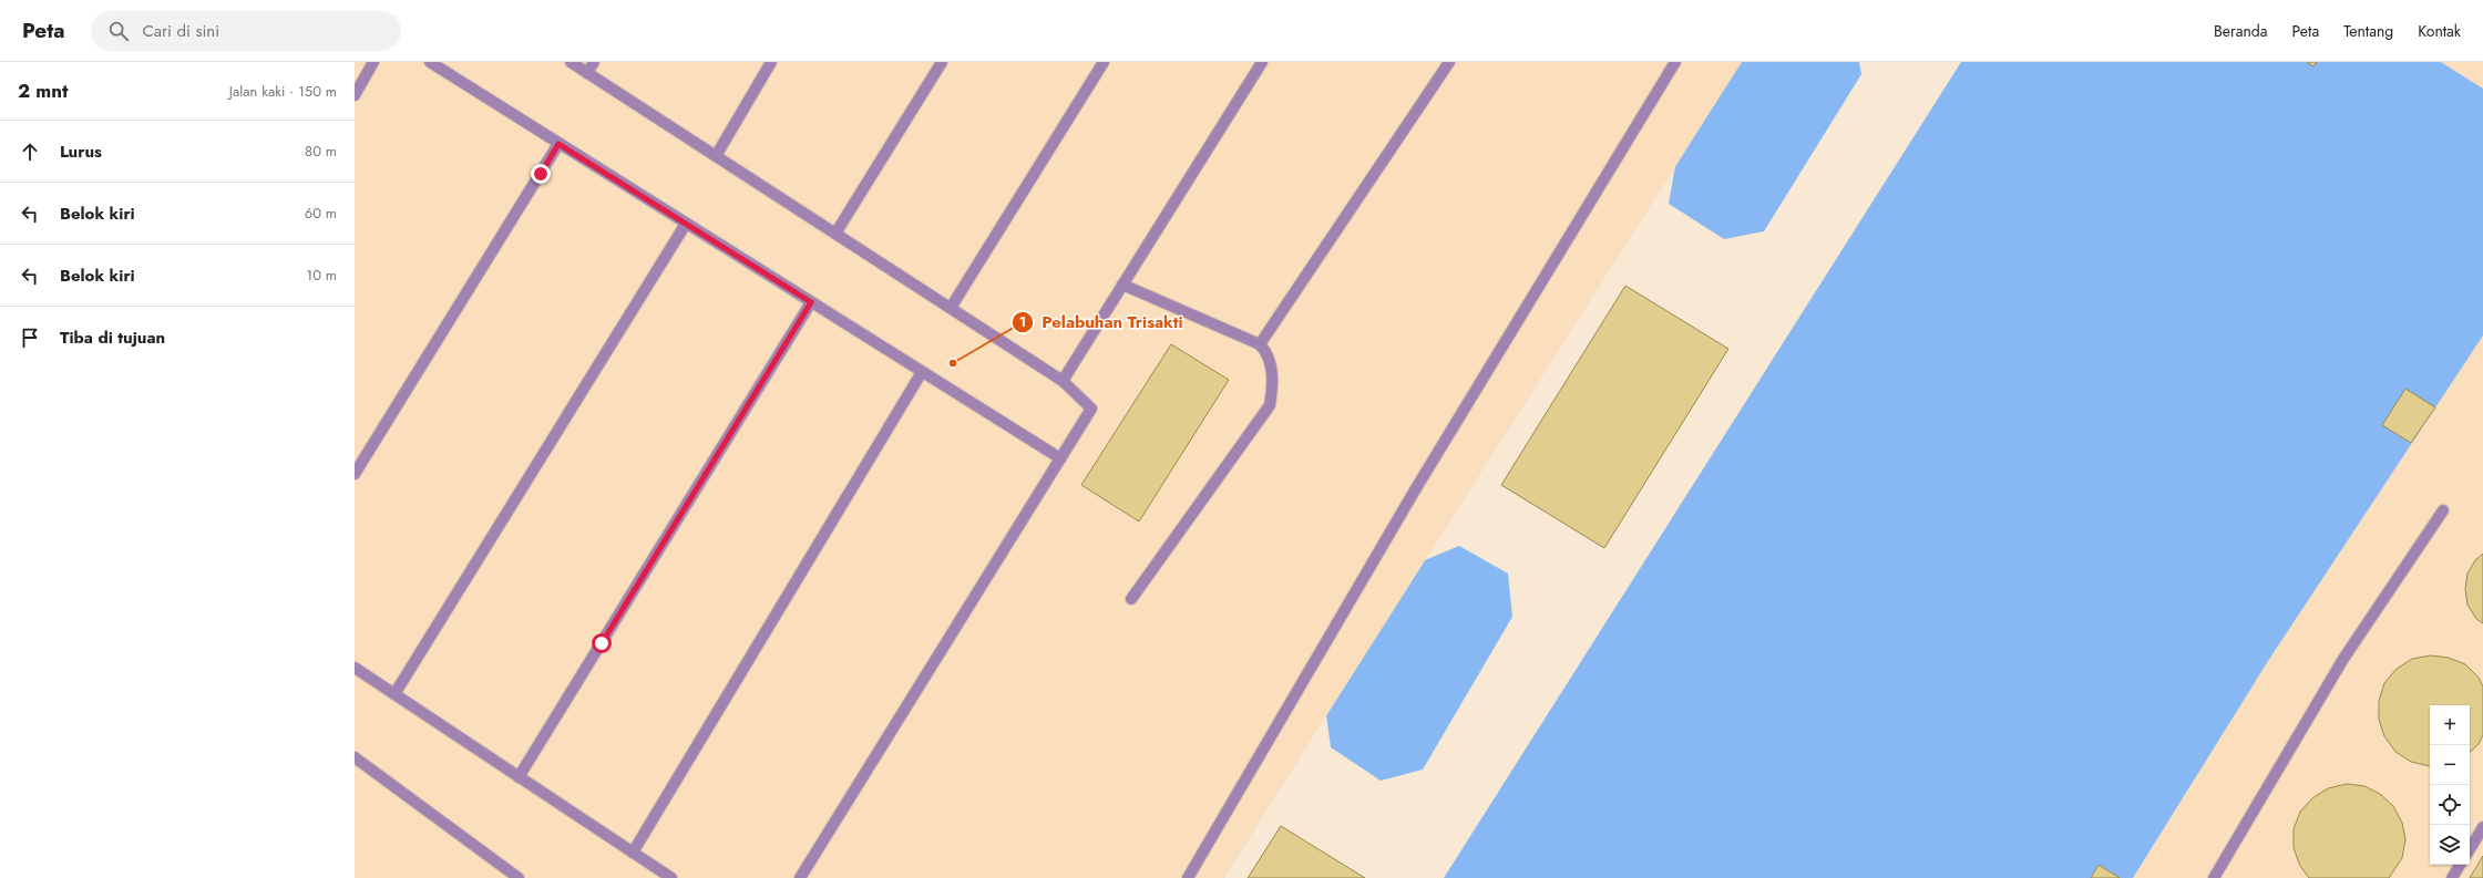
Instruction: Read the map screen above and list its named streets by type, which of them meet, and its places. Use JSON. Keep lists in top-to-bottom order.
{
  "places": ["Pelabuhan Trisakti"],
  "page": {
    "header": "Peta",
    "search": "Cari di sini",
    "nav": [
      "Beranda",
      "Peta",
      "Tentang",
      "Kontak"
    ],
    "heading": ["2 mnt", "Jalan kaki · 150 m"],
    "list": [
      ["Lurus", "80 m"],
      ["Belok kiri", "60 m"],
      ["Belok kiri", "10 m"],
      "Tiba di tujuan"
    ],
    "map_buttons": ["+", "−"]
  }
}
